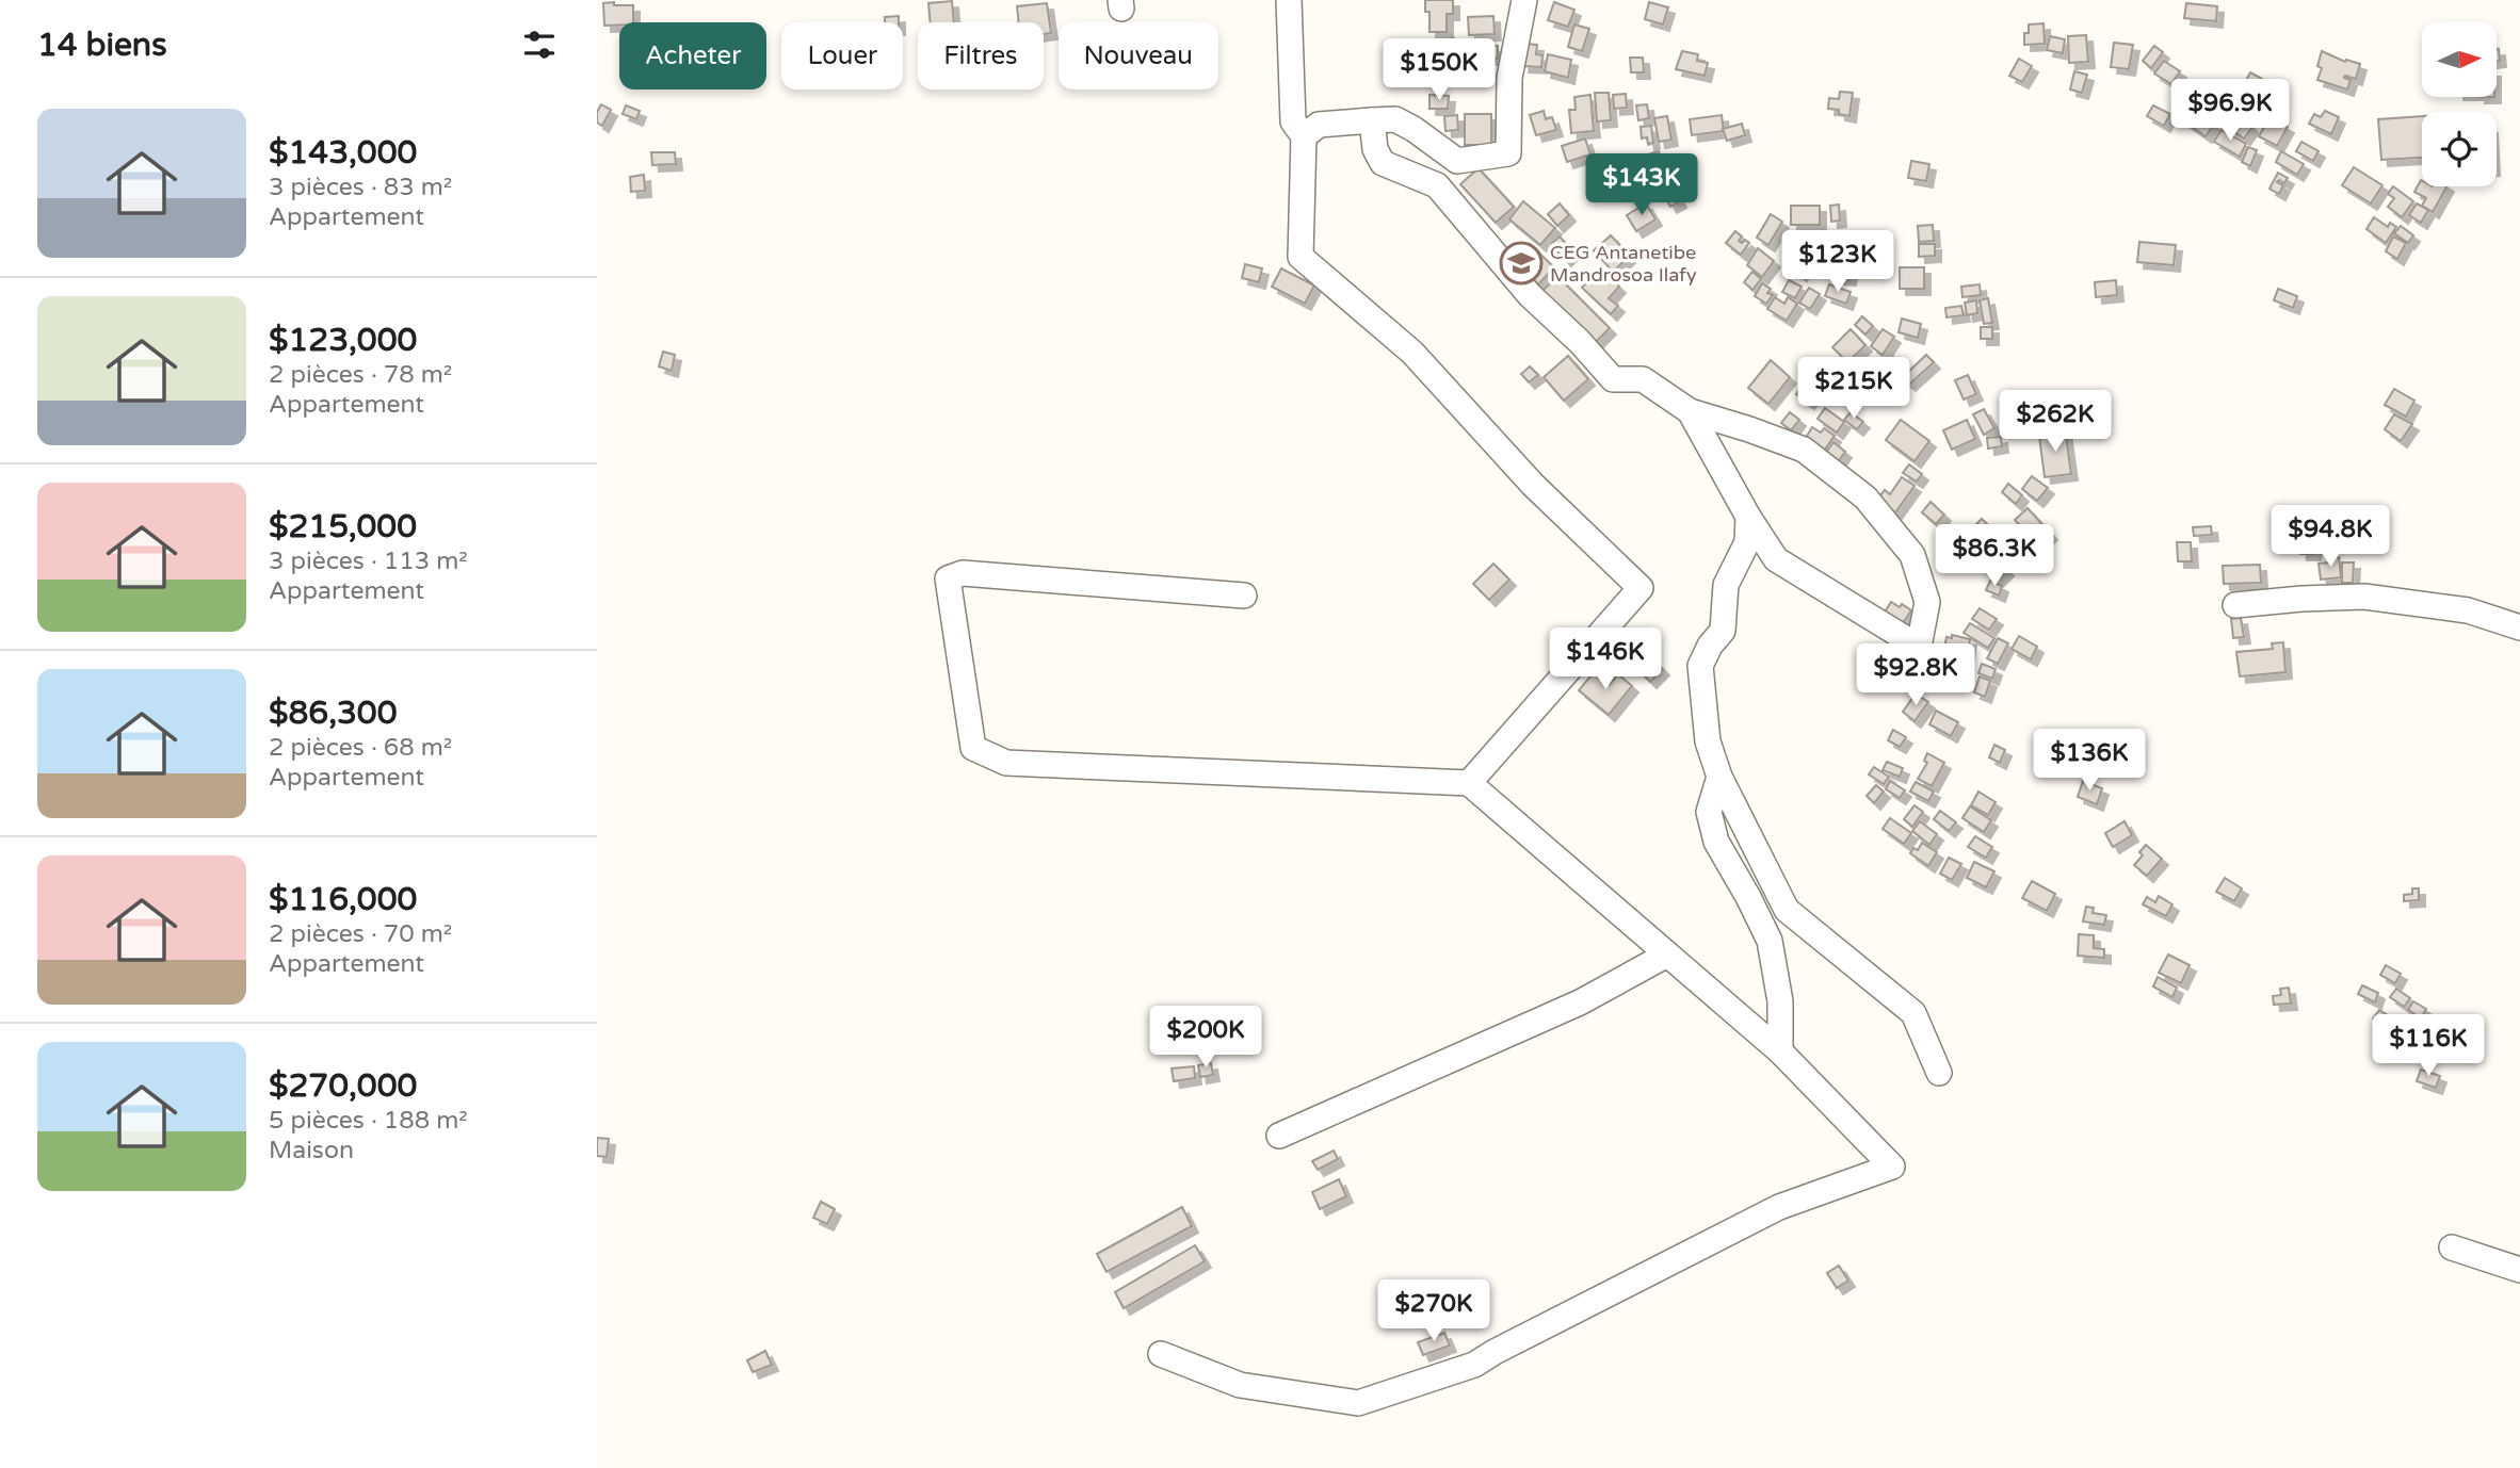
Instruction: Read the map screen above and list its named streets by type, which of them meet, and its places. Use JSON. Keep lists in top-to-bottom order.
{
  "places": {
    "school or university": ["CEG Antanetibe Mandrosoa Ilafy"]
  },
  "north": "right",
  "page": {
    "heading": "14 biens",
    "chip": [
      "Acheter",
      "Louer",
      "Filtres",
      "Nouveau"
    ],
    "price": [
      "$150K",
      "$96.9K",
      "$143K",
      "$123K",
      "$215K",
      "$262K",
      "$94.8K",
      "$86.3K",
      "$146K",
      "$92.8K",
      "$136K",
      "$200K",
      "$116K",
      "$270K"
    ],
    "list": [
      {
        "name": "$143,000",
        "note": "3 pièces · 83 m² · Appartement"
      },
      {
        "name": "$123,000",
        "note": "2 pièces · 78 m² · Appartement"
      },
      {
        "name": "$215,000",
        "note": "3 pièces · 113 m² · Appartement"
      },
      {
        "name": "$86,300",
        "note": "2 pièces · 68 m² · Appartement"
      },
      {
        "name": "$116,000",
        "note": "2 pièces · 70 m² · Appartement"
      },
      {
        "name": "$270,000",
        "note": "5 pièces · 188 m² · Maison"
      }
    ]
  }
}
